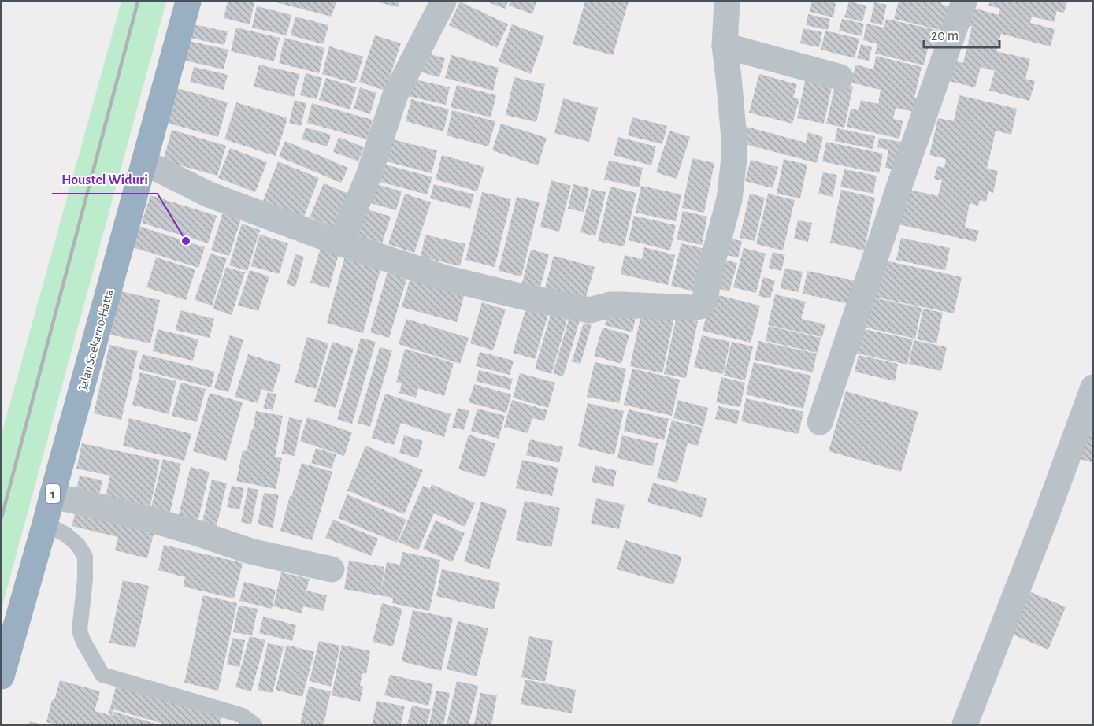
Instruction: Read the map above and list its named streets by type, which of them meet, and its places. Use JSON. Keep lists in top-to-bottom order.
{
  "streets": {
    "highway": ["Jalan Soekarno-Hatta", "1"]
  },
  "places": ["Houstel Widuri"],
  "scale_bar": "20 m"
}
